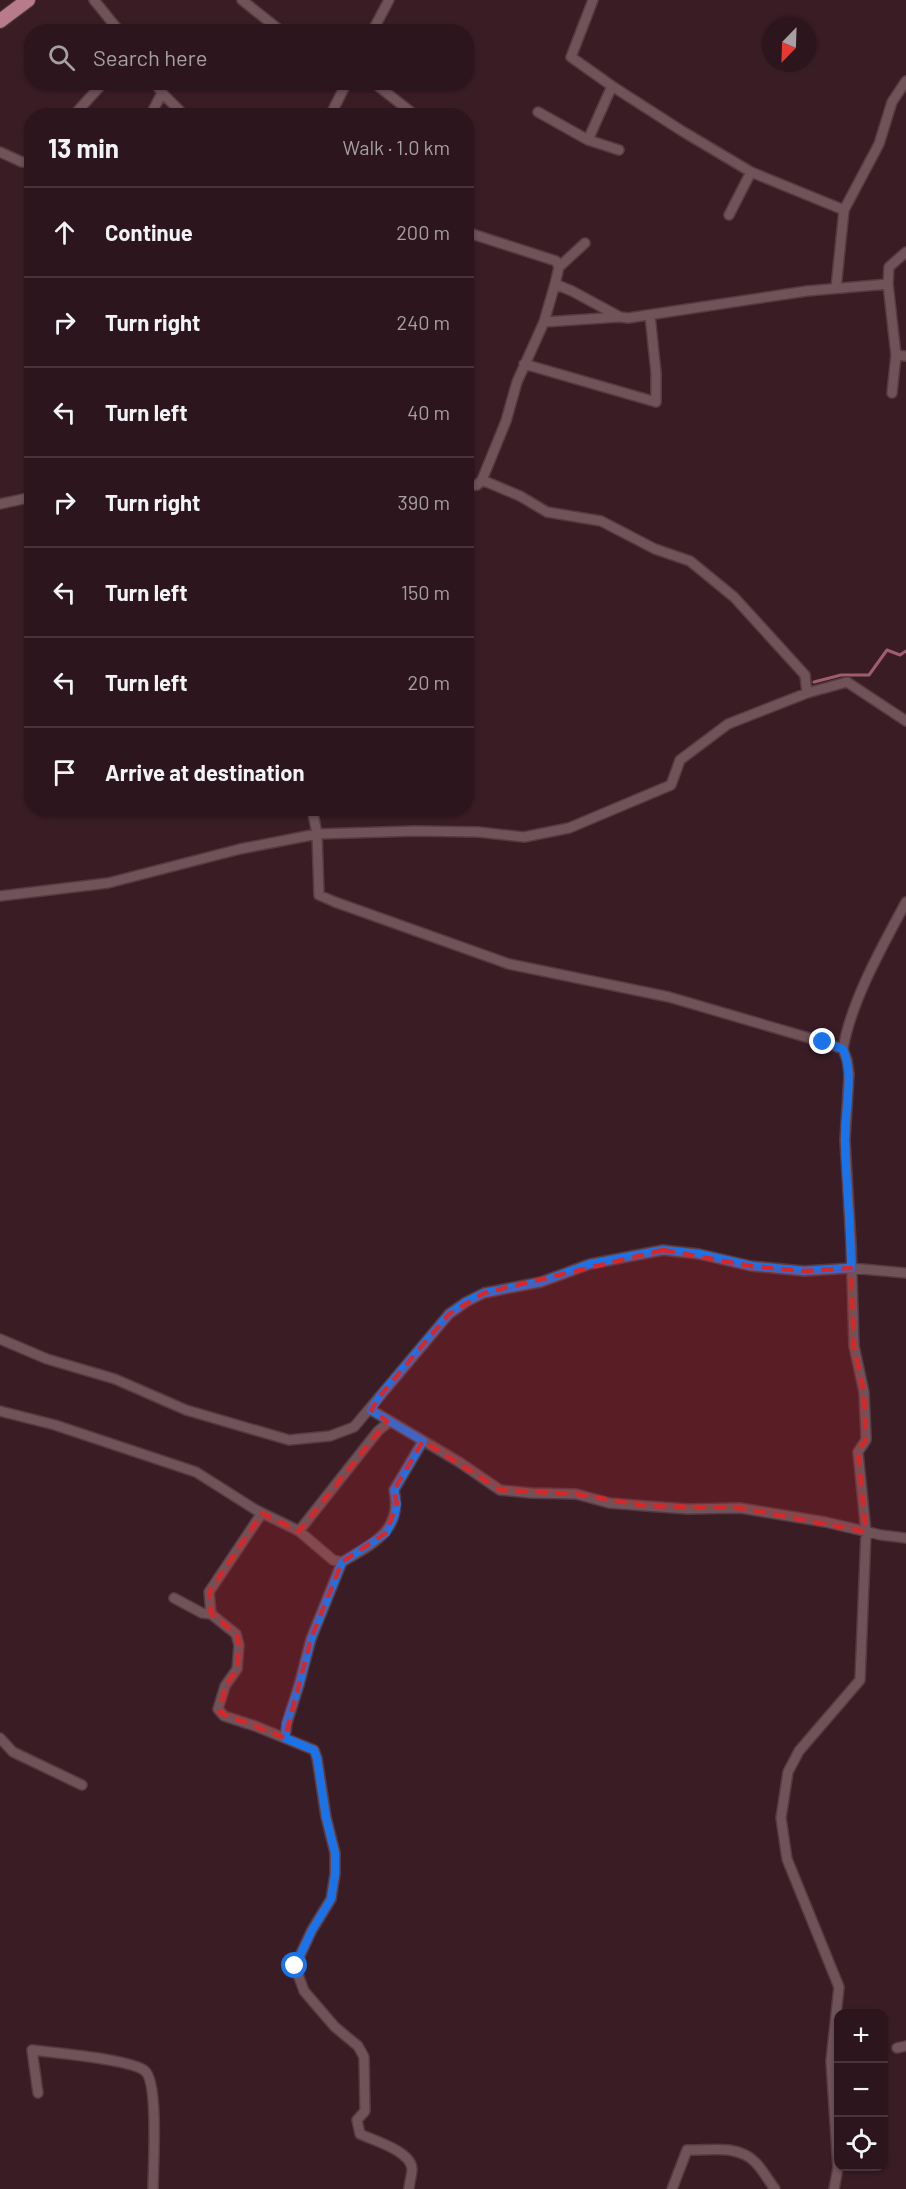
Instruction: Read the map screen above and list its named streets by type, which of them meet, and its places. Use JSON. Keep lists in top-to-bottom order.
{
  "north": "bottom left",
  "page": {
    "search": "Search here",
    "heading": ["13 min", "Walk · 1.0 km"],
    "list": [
      ["Continue", "200 m"],
      ["Turn right", "240 m"],
      ["Turn left", "40 m"],
      ["Turn right", "390 m"],
      ["Turn left", "150 m"],
      ["Turn left", "20 m"],
      "Arrive at destination"
    ],
    "map_buttons": ["+", "−"]
  }
}
